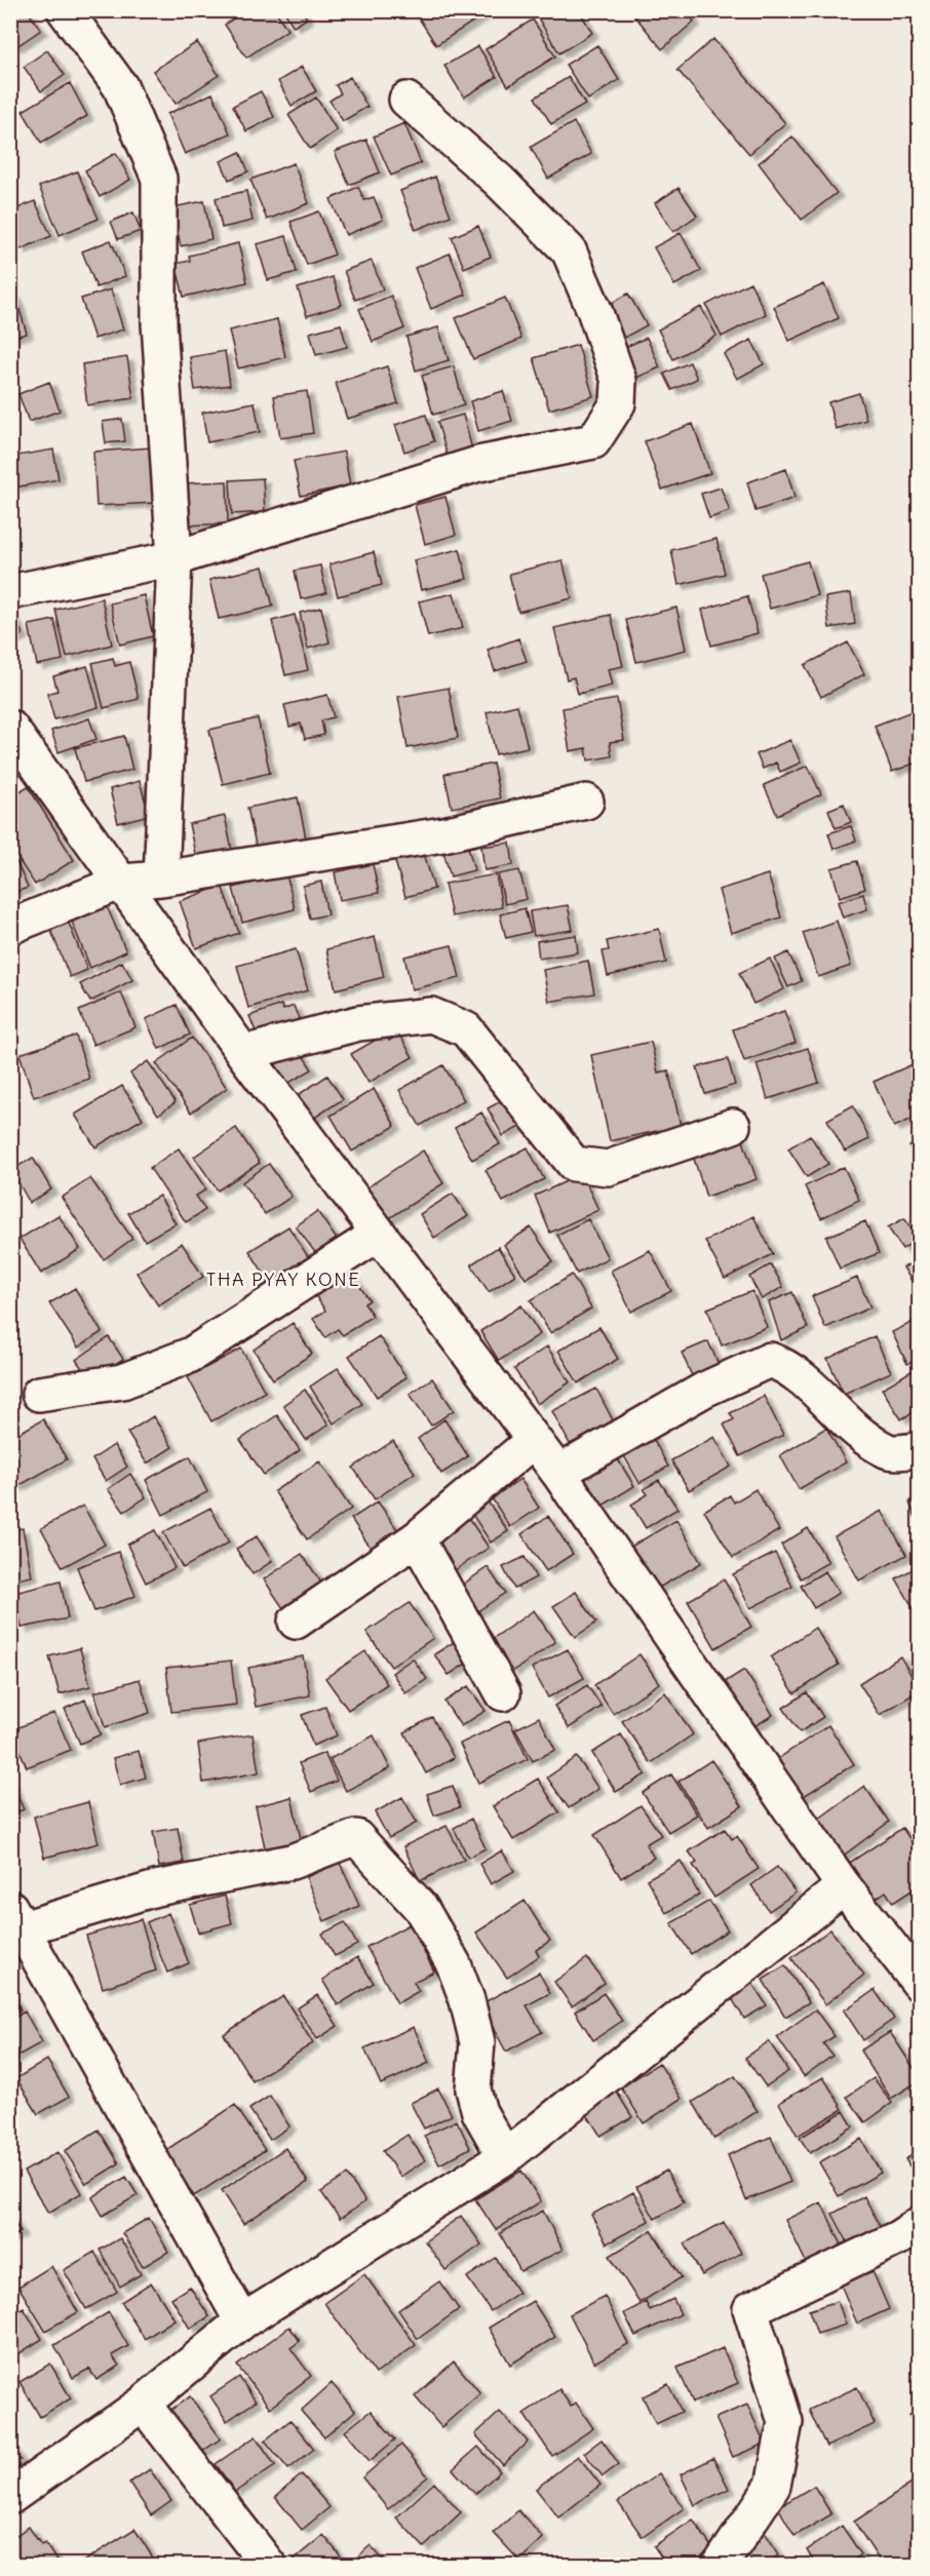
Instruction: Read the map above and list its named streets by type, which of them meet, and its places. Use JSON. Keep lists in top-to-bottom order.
{
  "districts": ["THA PYAY KONE"]
}
